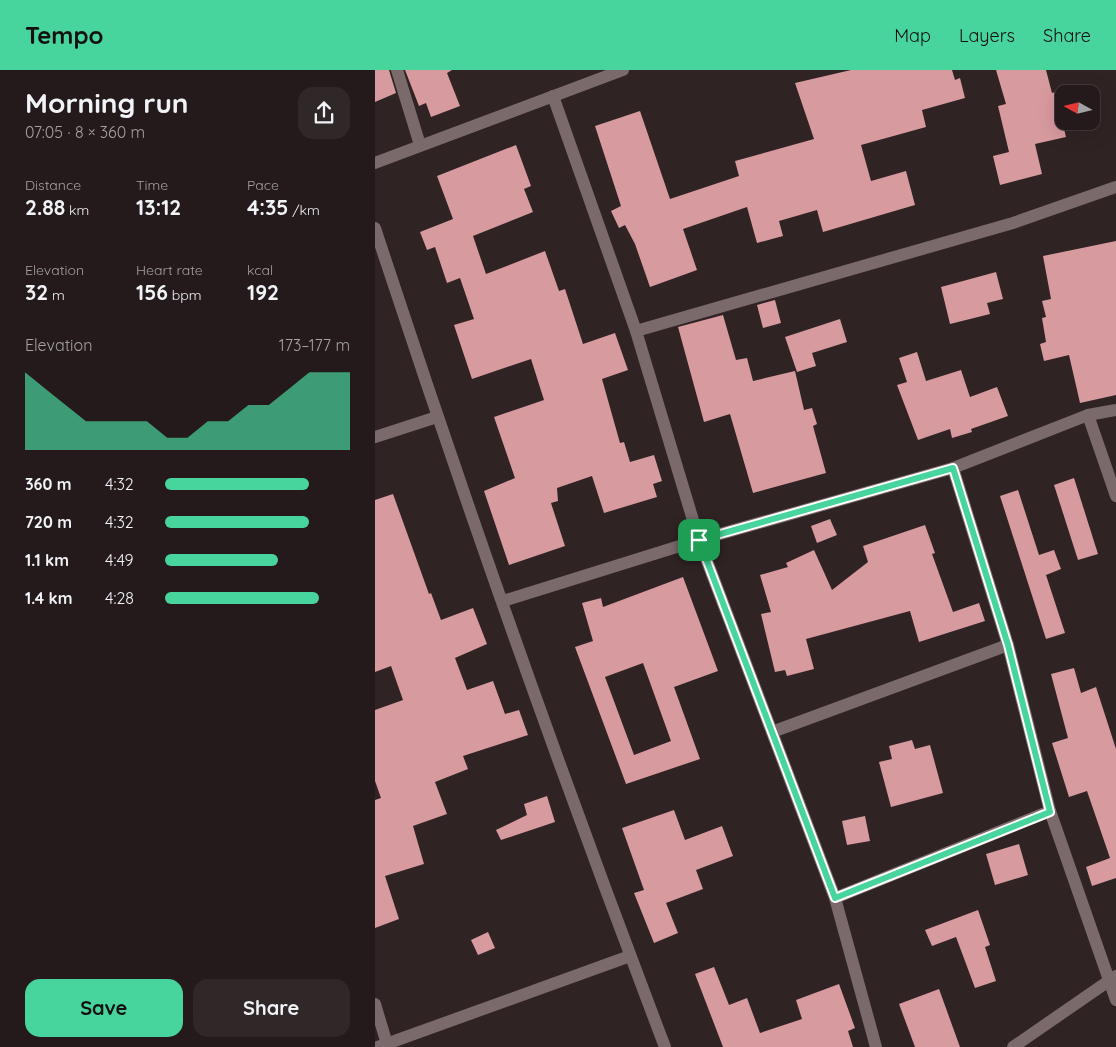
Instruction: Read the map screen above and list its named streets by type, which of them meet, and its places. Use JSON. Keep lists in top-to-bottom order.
{
  "north": "left",
  "page": {
    "header": "Tempo",
    "nav": ["Map", "Layers", "Share"],
    "heading": ["Morning run", "07:05 · 8 × 360 m"],
    "stats": [
      ["Distance", "2.88 km"],
      ["Time", "13:12"],
      ["Pace", "4:35 /km"],
      ["Elevation", "32 m"],
      ["Heart rate", "156 bpm"],
      ["kcal", "192"]
    ],
    "chart": ["Elevation", "173–177 m"],
    "list": [
      {
        "name": "360 m",
        "note": "4:32"
      },
      {
        "name": "720 m",
        "note": "4:32"
      },
      {
        "name": "1.1 km",
        "note": "4:49"
      },
      {
        "name": "1.4 km",
        "note": "4:28"
      }
    ],
    "buttons": ["Save", "Share"]
  }
}
